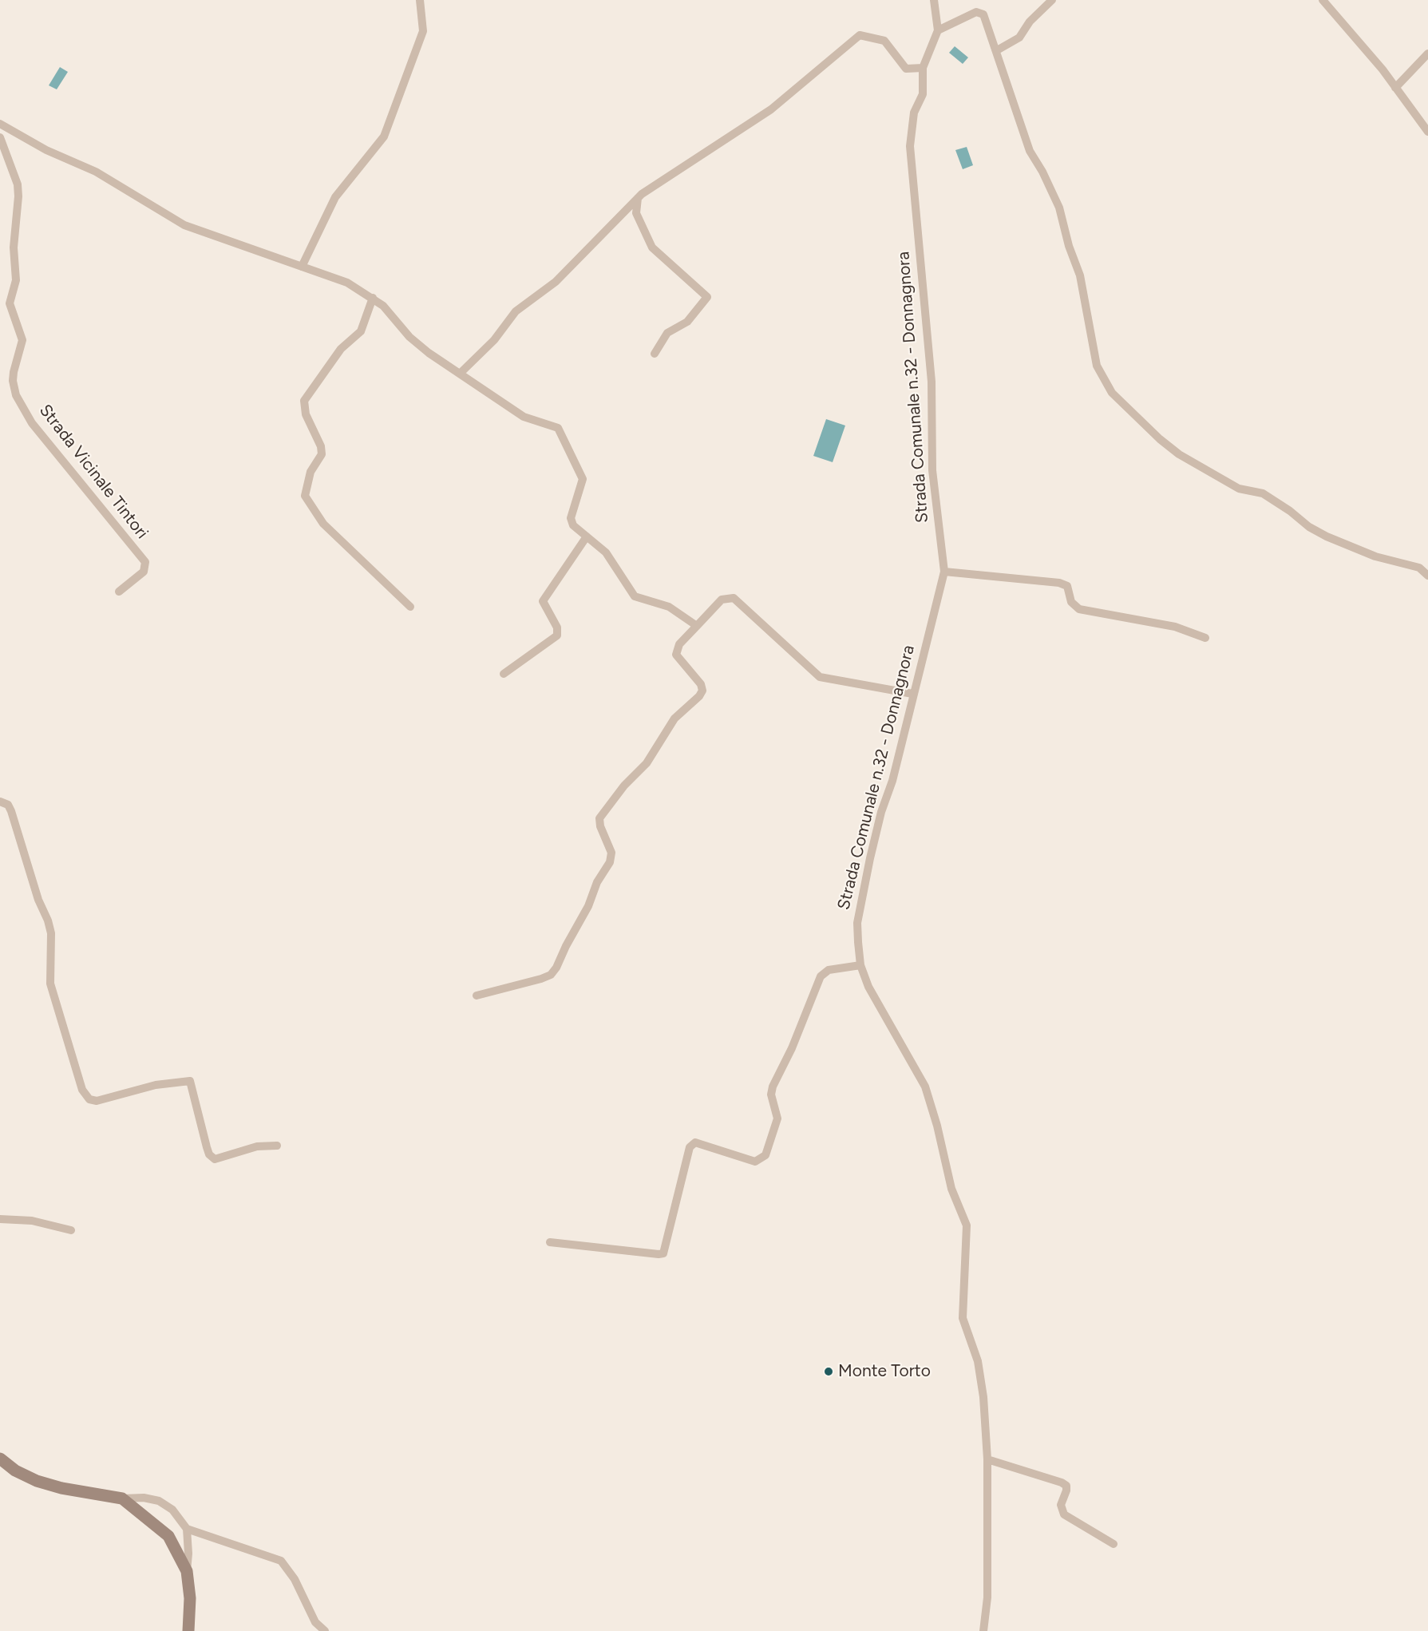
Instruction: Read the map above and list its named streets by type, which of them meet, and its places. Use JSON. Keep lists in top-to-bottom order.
{
  "streets": {
    "street": ["Strada Comunale n.32 - Donnagnora", "Strada Vicinale Tintori"]
  },
  "places": ["Monte Torto"]
}
